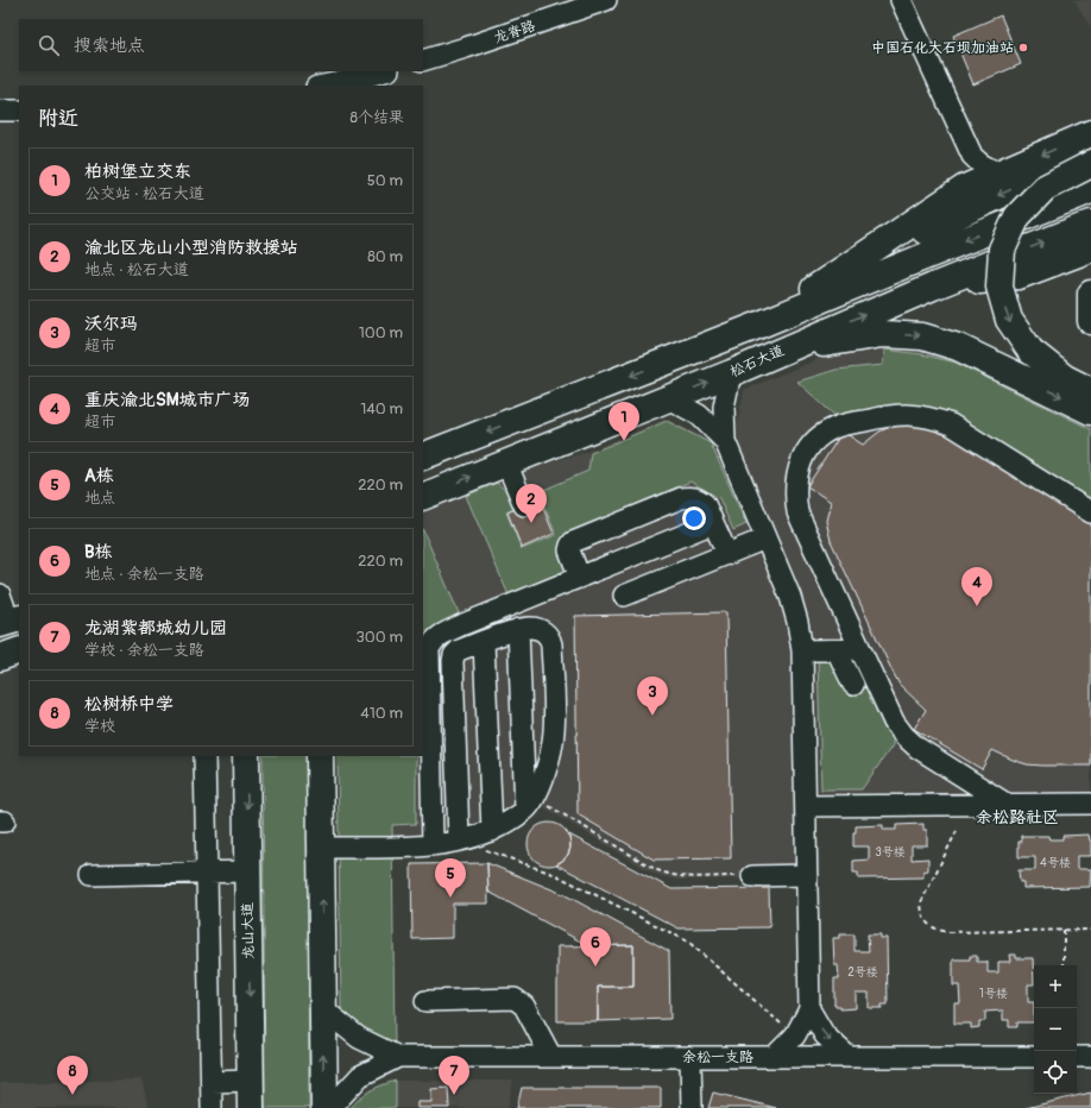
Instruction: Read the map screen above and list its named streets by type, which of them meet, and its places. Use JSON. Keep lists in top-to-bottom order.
{
  "streets": {
    "main road": ["松石大道", "龙山大道"],
    "street": ["龙脊路", "余松一支路"]
  },
  "districts": ["余松路社区"],
  "places": ["中国石化大石坝加油站"],
  "house_numbers": [
    "3号楼",
    "4号楼",
    "2号楼",
    "1号楼"
  ],
  "page": {
    "search": "搜索地点",
    "heading": ["附近", "8个结果"],
    "list": [
      {
        "mark": "1",
        "name": "柏树堡立交东",
        "note": "公交站 · 松石大道",
        "value": "50 m"
      },
      {
        "mark": "2",
        "name": "渝北区龙山小型消防救援站",
        "note": "地点 · 松石大道",
        "value": "80 m"
      },
      {
        "mark": "3",
        "name": "沃尔玛",
        "note": "超市",
        "value": "100 m"
      },
      {
        "mark": "4",
        "name": "重庆渝北SM城市广场",
        "note": "超市",
        "value": "140 m"
      },
      {
        "mark": "5",
        "name": "A栋",
        "note": "地点",
        "value": "220 m"
      },
      {
        "mark": "6",
        "name": "B栋",
        "note": "地点 · 余松一支路",
        "value": "220 m"
      },
      {
        "mark": "7",
        "name": "龙湖紫都城幼儿园",
        "note": "学校 · 余松一支路",
        "value": "300 m"
      },
      {
        "mark": "8",
        "name": "松树桥中学",
        "note": "学校",
        "value": "410 m"
      }
    ],
    "pins": [
      "1",
      "2",
      "4",
      "3",
      "5",
      "6",
      "7",
      "8"
    ],
    "map_buttons": ["+", "−"]
  }
}
